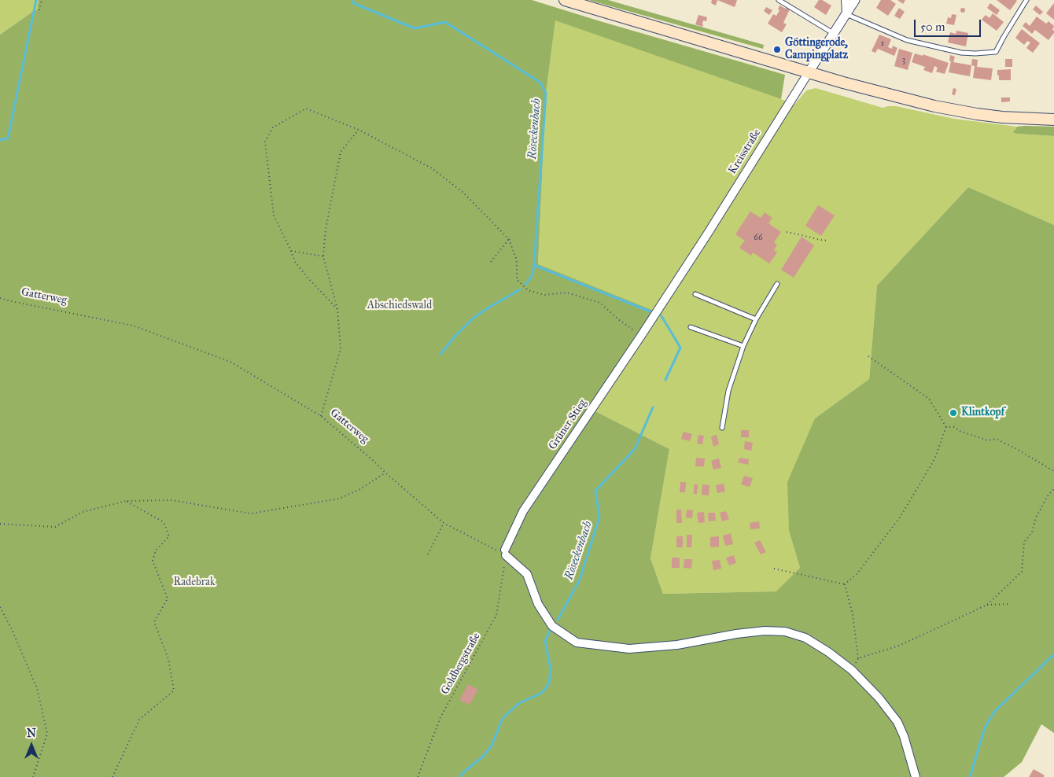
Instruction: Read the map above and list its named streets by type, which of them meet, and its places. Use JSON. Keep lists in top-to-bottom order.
{
  "streets": {
    "street": ["Kreisstraße", "Grüner Stieg"],
    "path": ["Gatterweg", "Goldbergstraße"]
  },
  "crossings": [
    ["Kreisstraße", "Grüner Stieg"],
    ["Gatterweg", "Grüner Stieg"],
    ["Gatterweg", "Goldbergstraße"],
    ["Grüner Stieg", "Goldbergstraße"]
  ],
  "water": ["Röseckenbach"],
  "parks": ["Abschiedswald", "Radebrak"],
  "places": ["Göttingerode, Campingplatz", "Klintkopf"],
  "house_numbers": ["1", "3", "66"],
  "scale_bar": "50 m",
  "north": "top"
}
